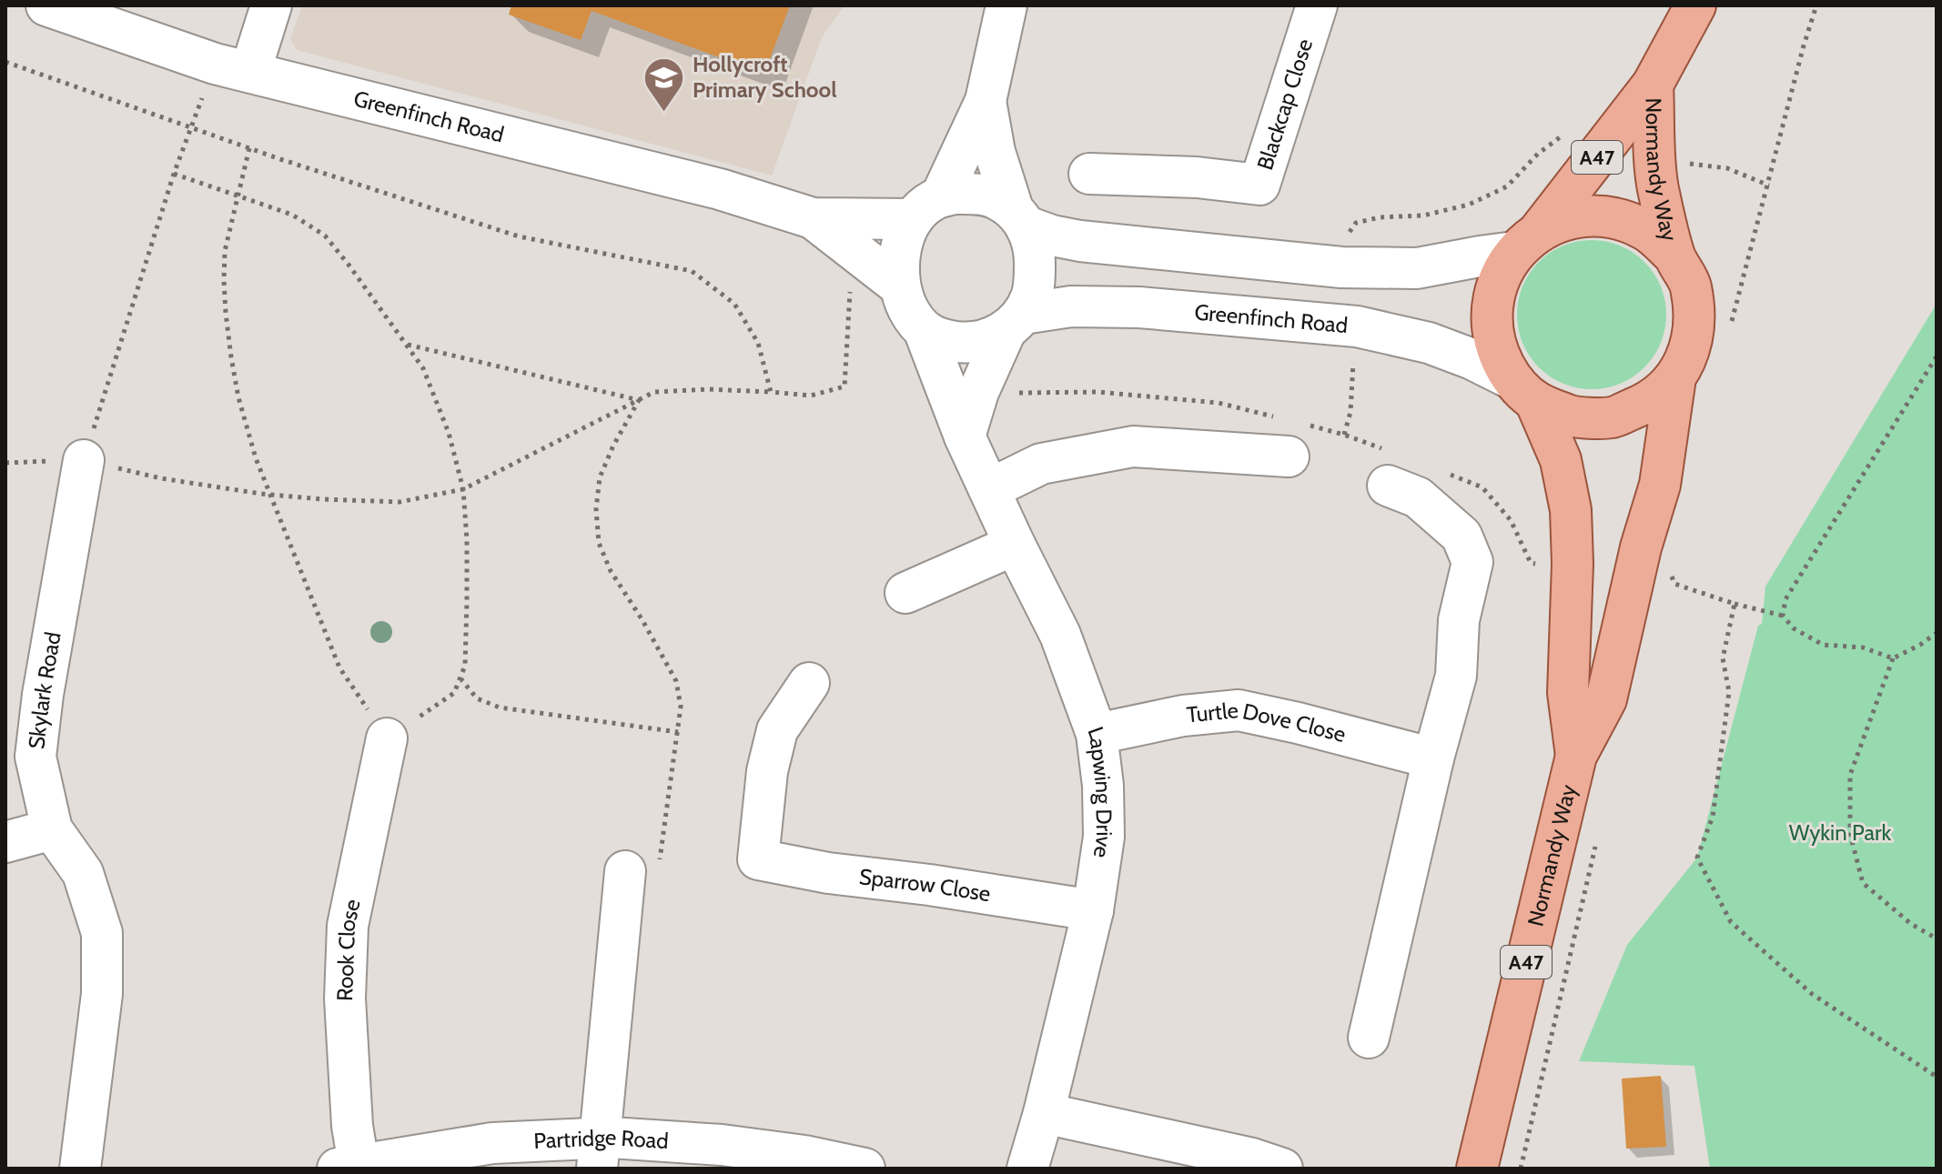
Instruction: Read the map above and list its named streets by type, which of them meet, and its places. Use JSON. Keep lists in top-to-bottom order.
{
  "streets": {
    "main road": ["A47", "Normandy Way"],
    "street": [
      "Blackcap Close",
      "Greenfinch Road",
      "Skylark Road",
      "Turtle Dove Close",
      "Lapwing Drive",
      "Sparrow Close",
      "Rook Close",
      "Partridge Road"
    ]
  },
  "crossings": [
    ["Greenfinch Road", "Normandy Way"],
    ["Greenfinch Road", "Lapwing Drive"],
    ["Turtle Dove Close", "Lapwing Drive"],
    ["Lapwing Drive", "Sparrow Close"],
    ["Rook Close", "Partridge Road"]
  ],
  "parks": ["Wykin Park"],
  "places": {
    "school or university": ["Hollycroft Primary School"]
  }
}
